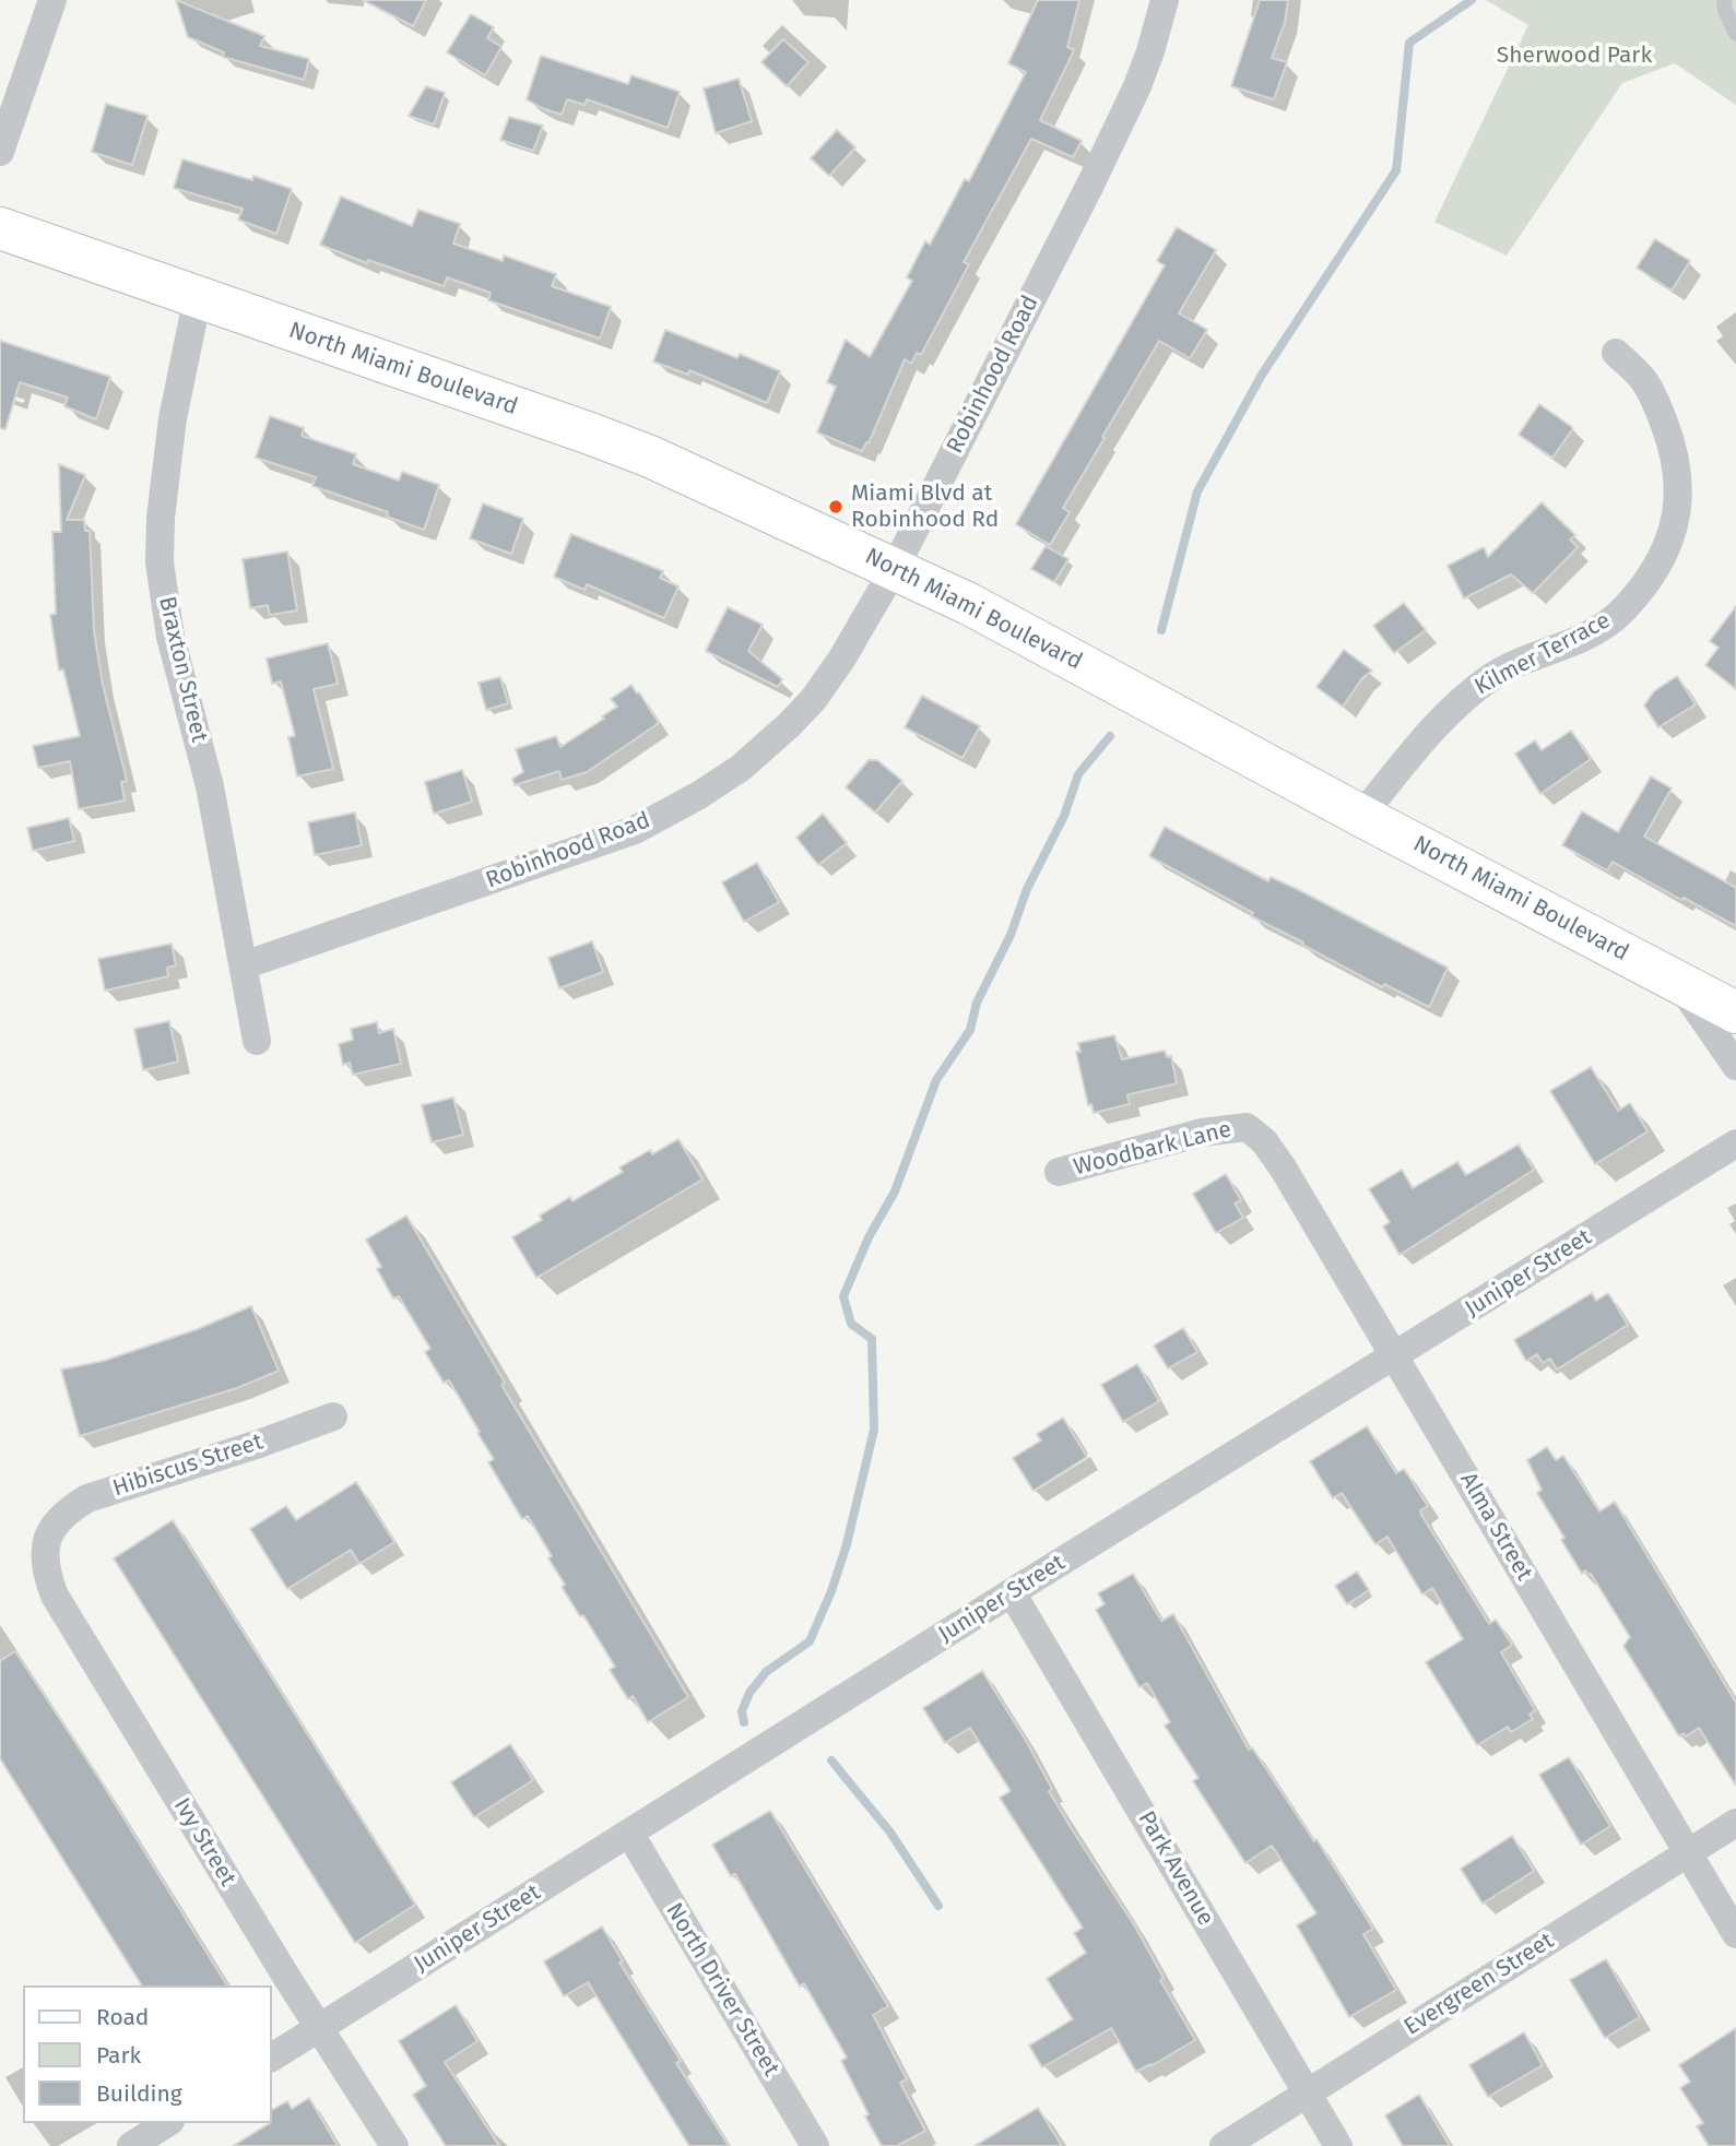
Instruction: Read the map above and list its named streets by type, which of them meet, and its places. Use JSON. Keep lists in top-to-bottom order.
{
  "streets": {
    "main road": ["North Miami Boulevard"],
    "street": [
      "Robinhood Road",
      "Kilmer Terrace",
      "Braxton Street",
      "Woodbark Lane",
      "Juniper Street",
      "Hibiscus Street",
      "Alma Street",
      "Ivy Street",
      "Park Avenue",
      "Evergreen Street",
      "North Driver Street"
    ]
  },
  "crossings": [
    ["North Miami Boulevard", "Robinhood Road"],
    ["North Miami Boulevard", "Kilmer Terrace"],
    ["North Miami Boulevard", "Braxton Street"],
    ["Robinhood Road", "Braxton Street"],
    ["Woodbark Lane", "Alma Street"],
    ["Juniper Street", "Alma Street"],
    ["Juniper Street", "Ivy Street"],
    ["Juniper Street", "Park Avenue"],
    ["Juniper Street", "North Driver Street"],
    ["Hibiscus Street", "Ivy Street"],
    ["Alma Street", "Evergreen Street"],
    ["Park Avenue", "Evergreen Street"]
  ],
  "parks": ["Sherwood Park"],
  "places": ["Miami Blvd at Robinhood Rd"],
  "legend": ["Road", "Park", "Building"]
}
